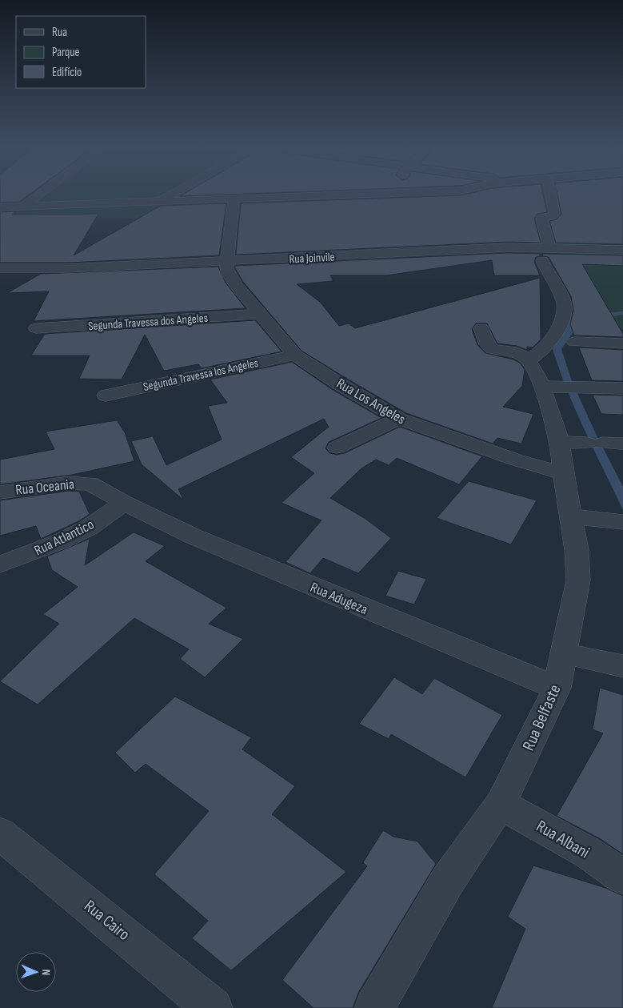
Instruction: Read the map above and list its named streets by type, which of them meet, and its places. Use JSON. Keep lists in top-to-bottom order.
{
  "streets": {
    "street": [
      "Rua Joinvile",
      "Segunda Travessa dos Angeles",
      "Segunda Travessa los Angeles",
      "Rua Los Angeles",
      "Rua Oceania",
      "Rua Atlantico",
      "Rua Adugeza",
      "Rua Belfaste",
      "Rua Albani",
      "Rua Cairo"
    ]
  },
  "crossings": [
    ["Rua Joinvile", "Rua Los Angeles"],
    ["Segunda Travessa dos Angeles", "Rua Los Angeles"],
    ["Segunda Travessa los Angeles", "Rua Los Angeles"],
    ["Rua Los Angeles", "Rua Belfaste"],
    ["Rua Oceania", "Rua Adugeza"],
    ["Rua Atlantico", "Rua Adugeza"],
    ["Rua Adugeza", "Rua Belfaste"],
    ["Rua Belfaste", "Rua Albani"]
  ],
  "legend": ["Rua", "Parque", "Edifício"],
  "north": "right"
}
